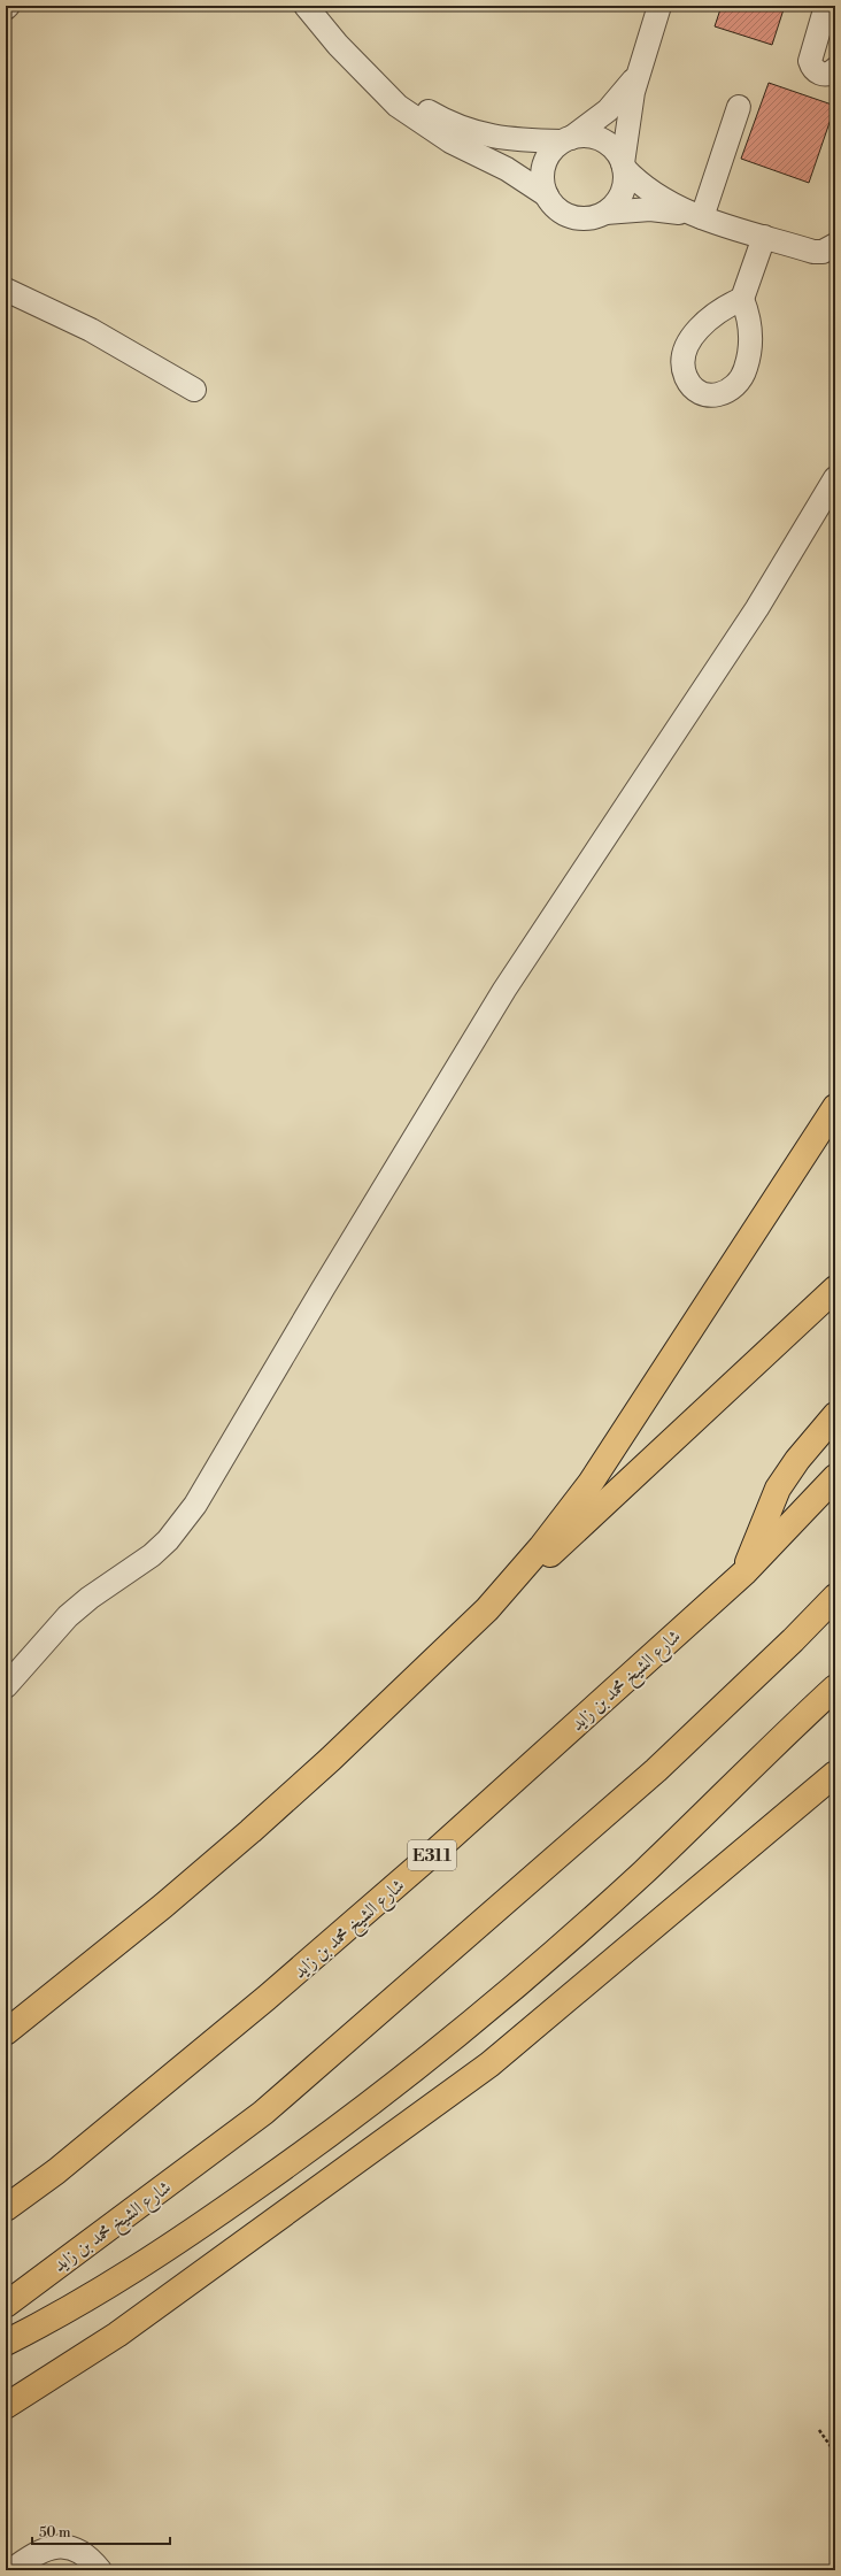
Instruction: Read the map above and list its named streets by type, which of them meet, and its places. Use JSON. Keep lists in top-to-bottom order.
{
  "streets": {
    "highway": ["شارع الشيخ محمد بن زايد", "E311"]
  },
  "scale_bar": "50 m"
}
